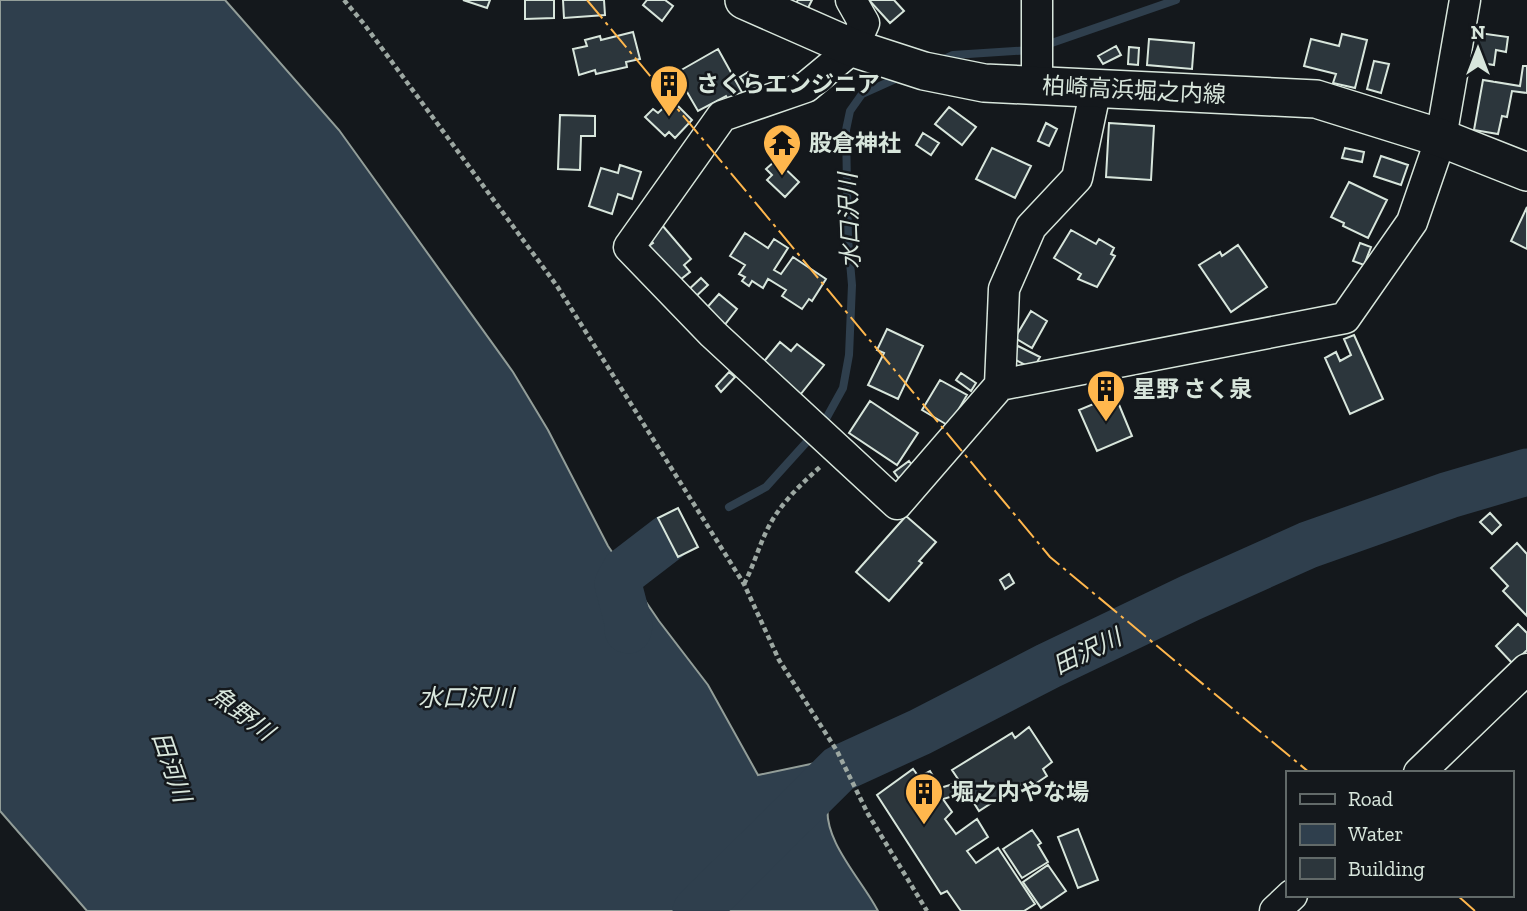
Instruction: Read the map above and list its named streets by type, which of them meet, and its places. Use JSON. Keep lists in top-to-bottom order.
{
  "streets": {
    "main road": ["柏崎高浜堀之内線"]
  },
  "water": [
    "水口沢川",
    "田沢川",
    "魚野川",
    "田河川"
  ],
  "places": {
    "building": ["さくらエンジニア", "星野 さく泉", "堀之内やな場"],
    "temple": ["股倉神社"]
  },
  "legend": ["Road", "Water", "Building"],
  "north": "top"
}
